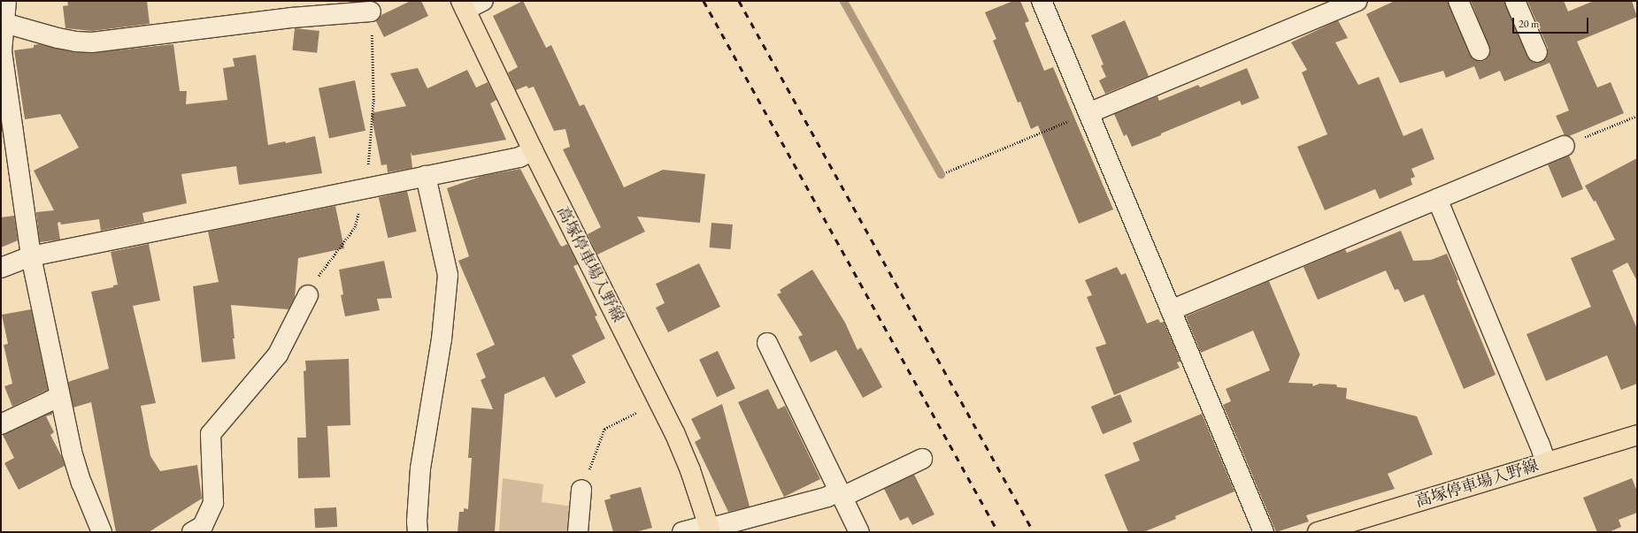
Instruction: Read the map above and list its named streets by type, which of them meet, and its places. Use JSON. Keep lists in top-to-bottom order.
{
  "streets": {
    "main road": ["高塚停車場入野線"]
  },
  "scale_bar": "20 m"
}
